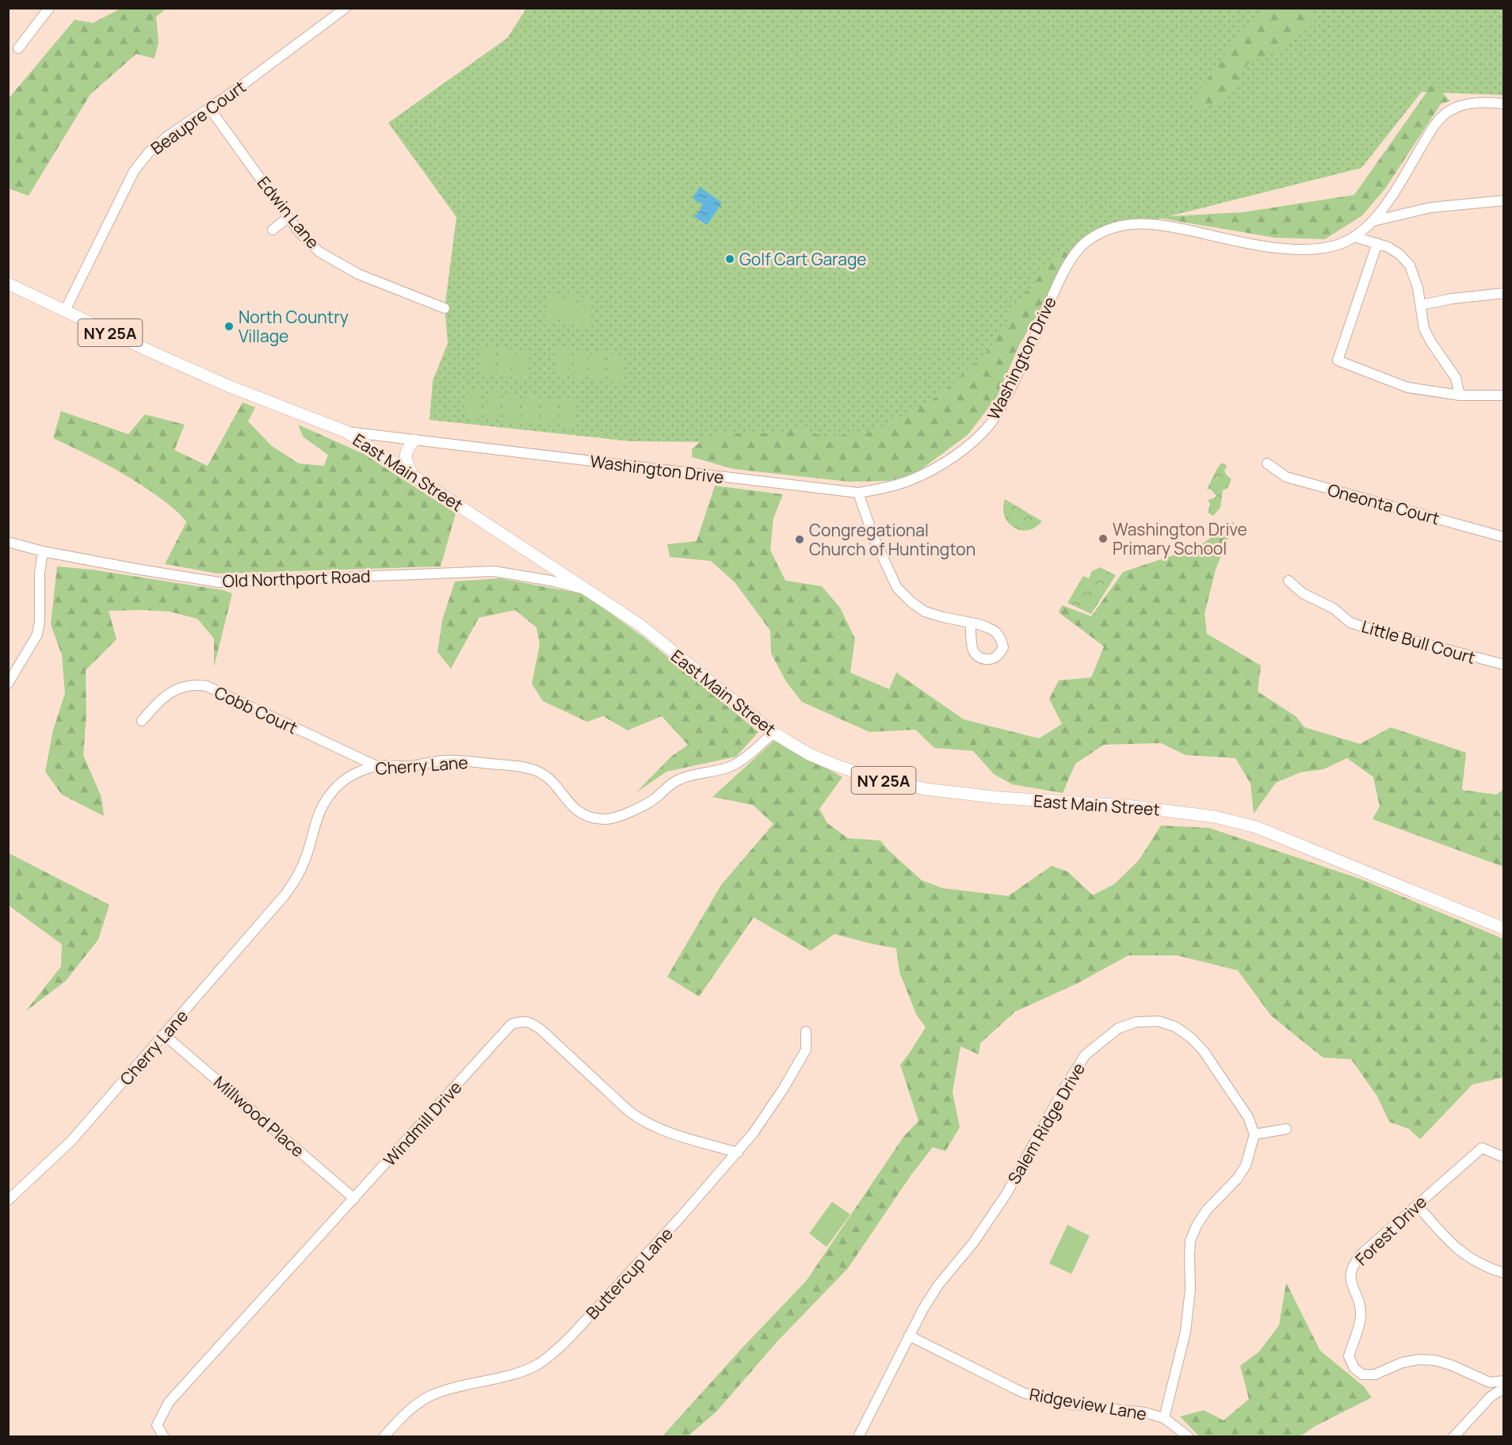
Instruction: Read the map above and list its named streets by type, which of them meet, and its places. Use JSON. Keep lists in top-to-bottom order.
{
  "streets": {
    "main road": ["NY 25A", "East Main Street"],
    "street": [
      "Beaupre Court",
      "Edwin Lane",
      "Washington Drive",
      "Oneonta Court",
      "Old Northport Road",
      "Little Bull Court",
      "Cobb Court",
      "Cherry Lane",
      "Millwood Place",
      "Windmill Drive",
      "Salem Ridge Drive",
      "Forest Drive",
      "Buttercup Lane",
      "Ridgeview Lane"
    ]
  },
  "crossings": [
    ["Beaupre Court", "Edwin Lane"],
    ["Beaupre Court", "East Main Street"],
    ["Washington Drive", "East Main Street"],
    ["East Main Street", "Old Northport Road"],
    ["East Main Street", "Cherry Lane"],
    ["Cobb Court", "Cherry Lane"],
    ["Cherry Lane", "Millwood Place"],
    ["Millwood Place", "Windmill Drive"],
    ["Windmill Drive", "Buttercup Lane"],
    ["Salem Ridge Drive", "Ridgeview Lane"]
  ],
  "places": [
    "Golf Cart Garage",
    "North Country Village",
    "Washington Drive Primary School",
    "Congregational Church of Huntington"
  ]
}
